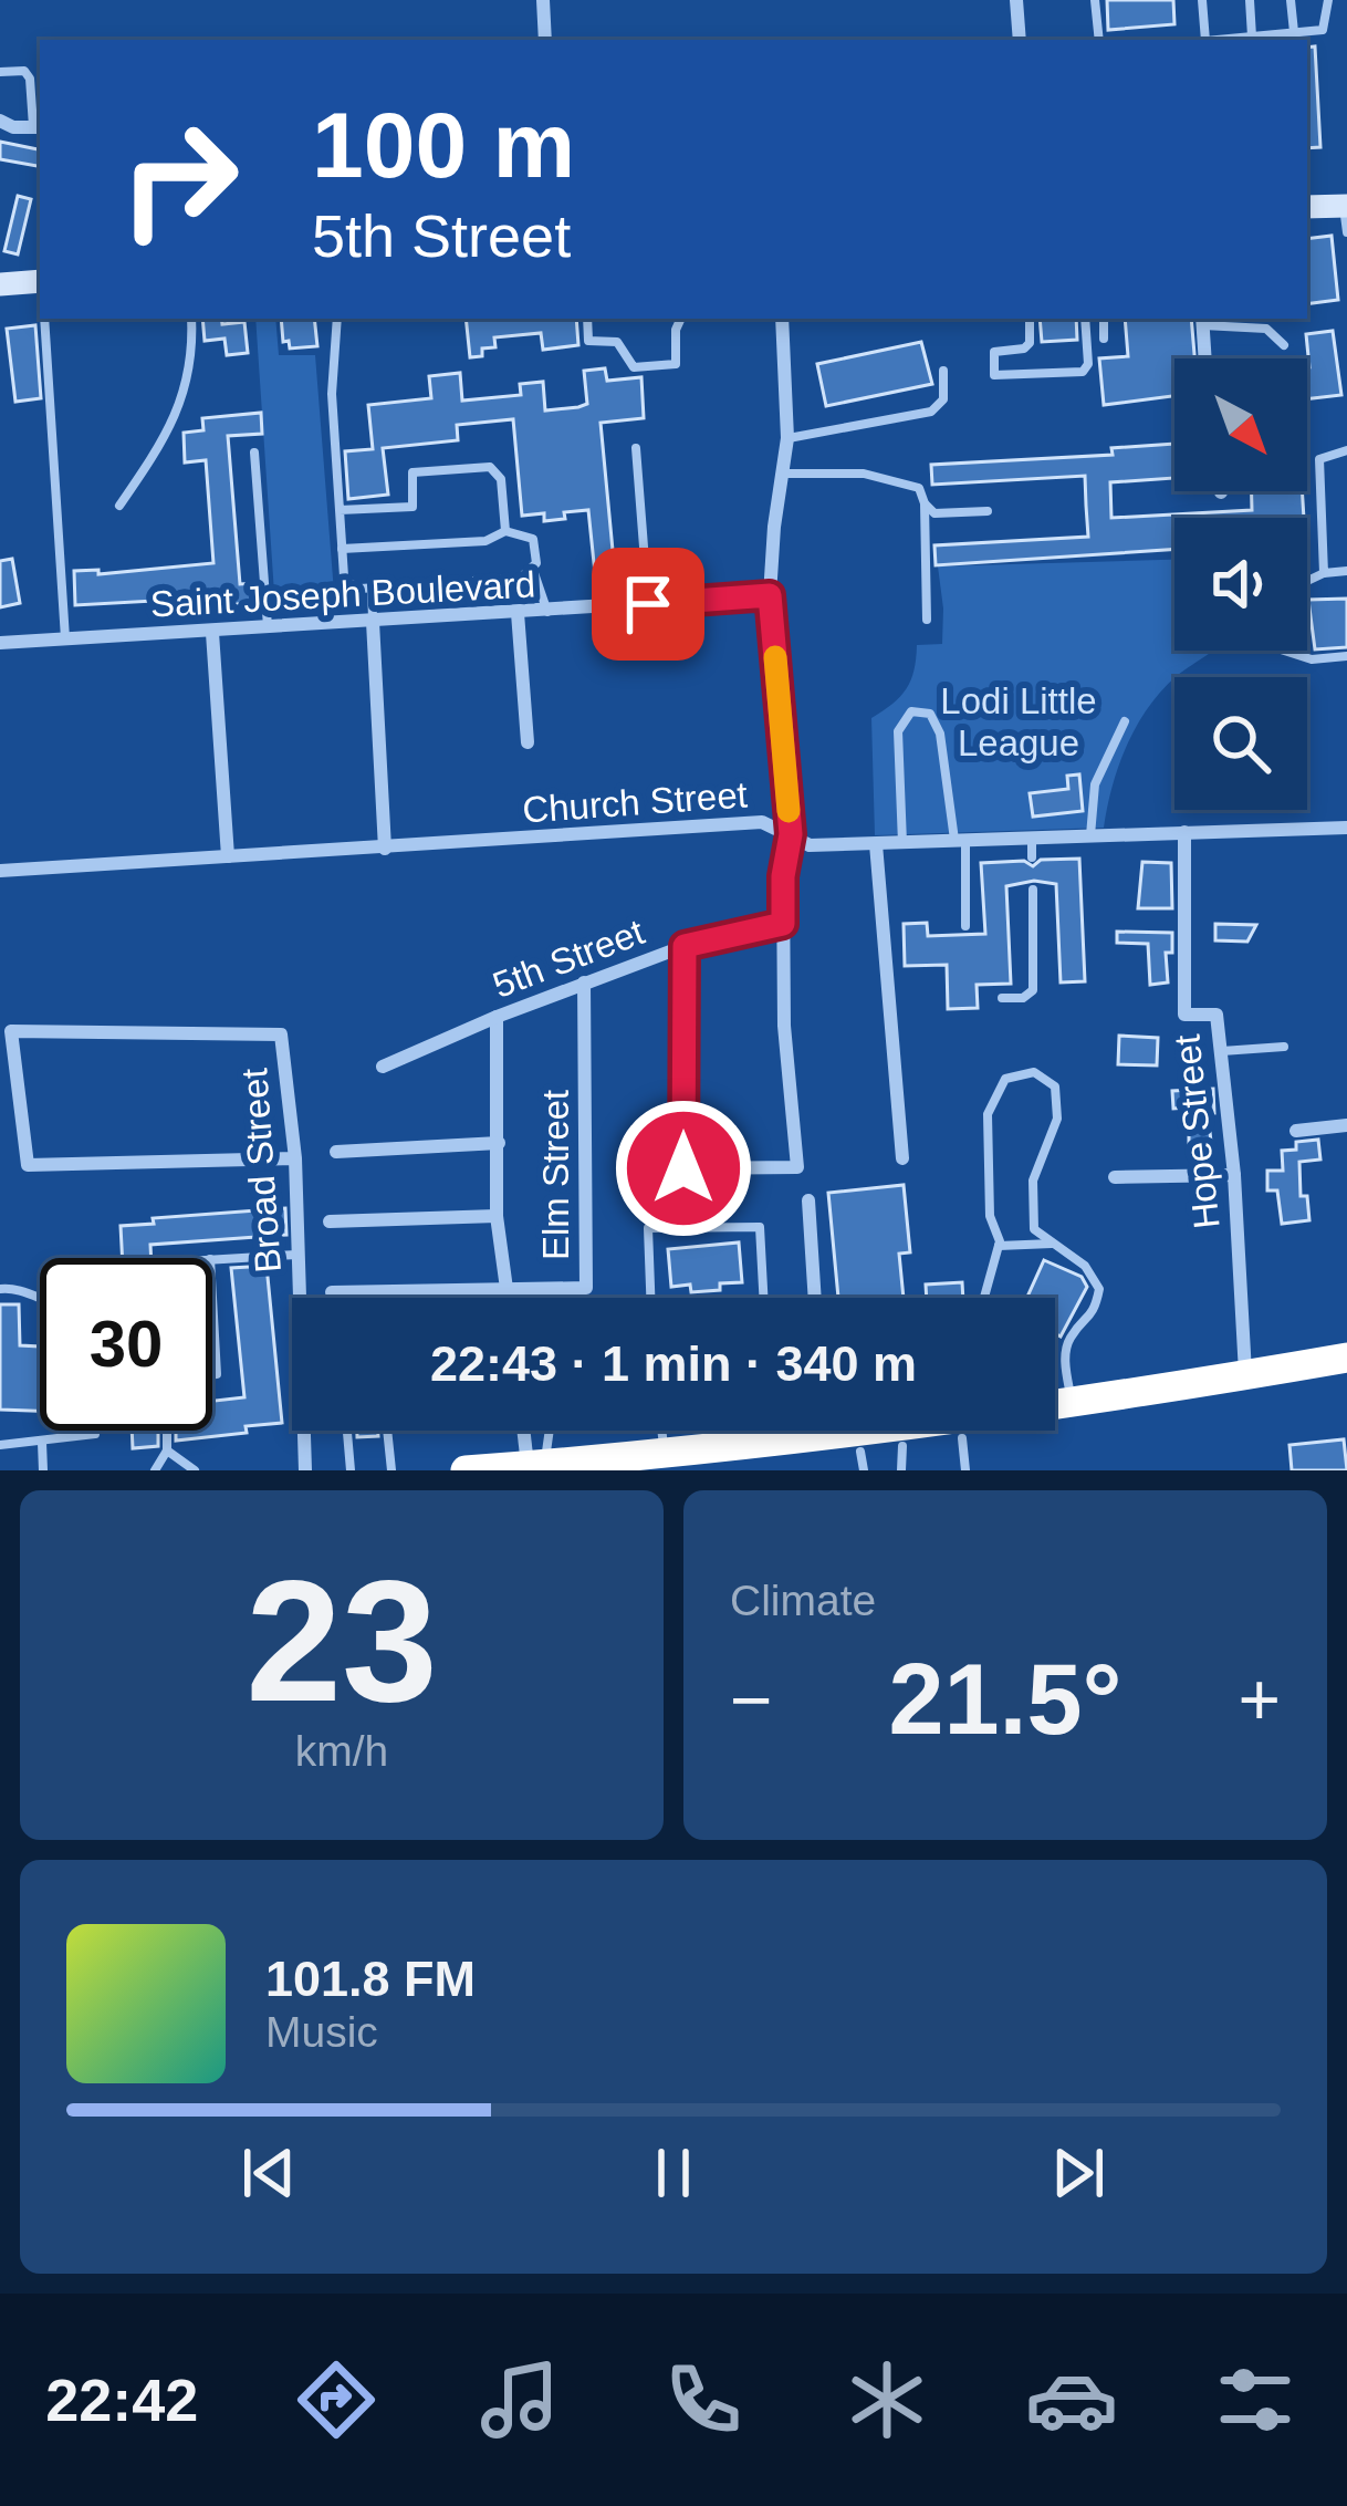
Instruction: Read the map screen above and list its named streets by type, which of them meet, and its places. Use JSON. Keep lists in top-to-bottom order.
{
  "streets": {
    "street": [
      "Saint Joseph Boulevard",
      "Church Street",
      "5th Street",
      "Hope Street",
      "Broad Street",
      "Elm Street"
    ]
  },
  "crossings": [
    ["Church Street", "Hope Street"],
    ["5th Street", "Elm Street"]
  ],
  "parks": ["Lodi Little League"],
  "north": "bottom right",
  "page": {
    "turn": ["100 m", "5th Street"],
    "limit": "30",
    "trip": "22:43 · 1 min · 340 m",
    "tile": [
      ["23", "km/h"],
      "Climate"
    ],
    "heat": ["−", "21.5°", "+"],
    "song": ["101.8 FM", "Music"],
    "tabs": "22:42"
  }
}
